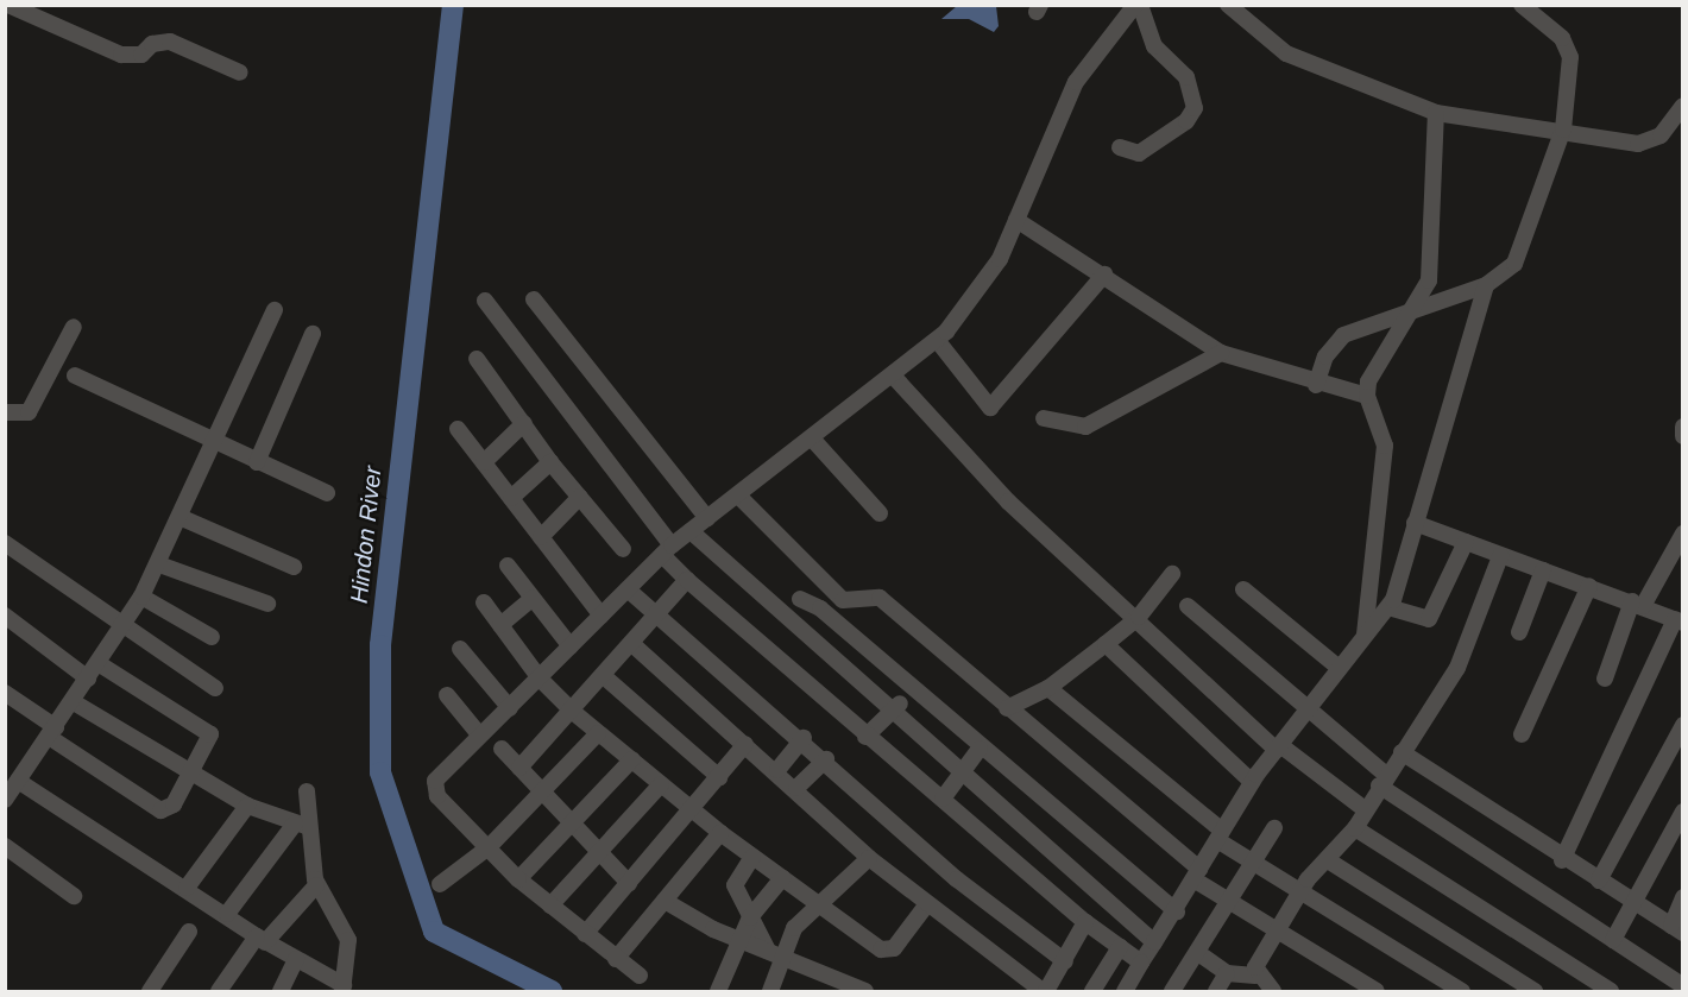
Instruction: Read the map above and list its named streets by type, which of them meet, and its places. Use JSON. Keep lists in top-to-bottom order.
{
  "water": ["Hindon River"]
}
